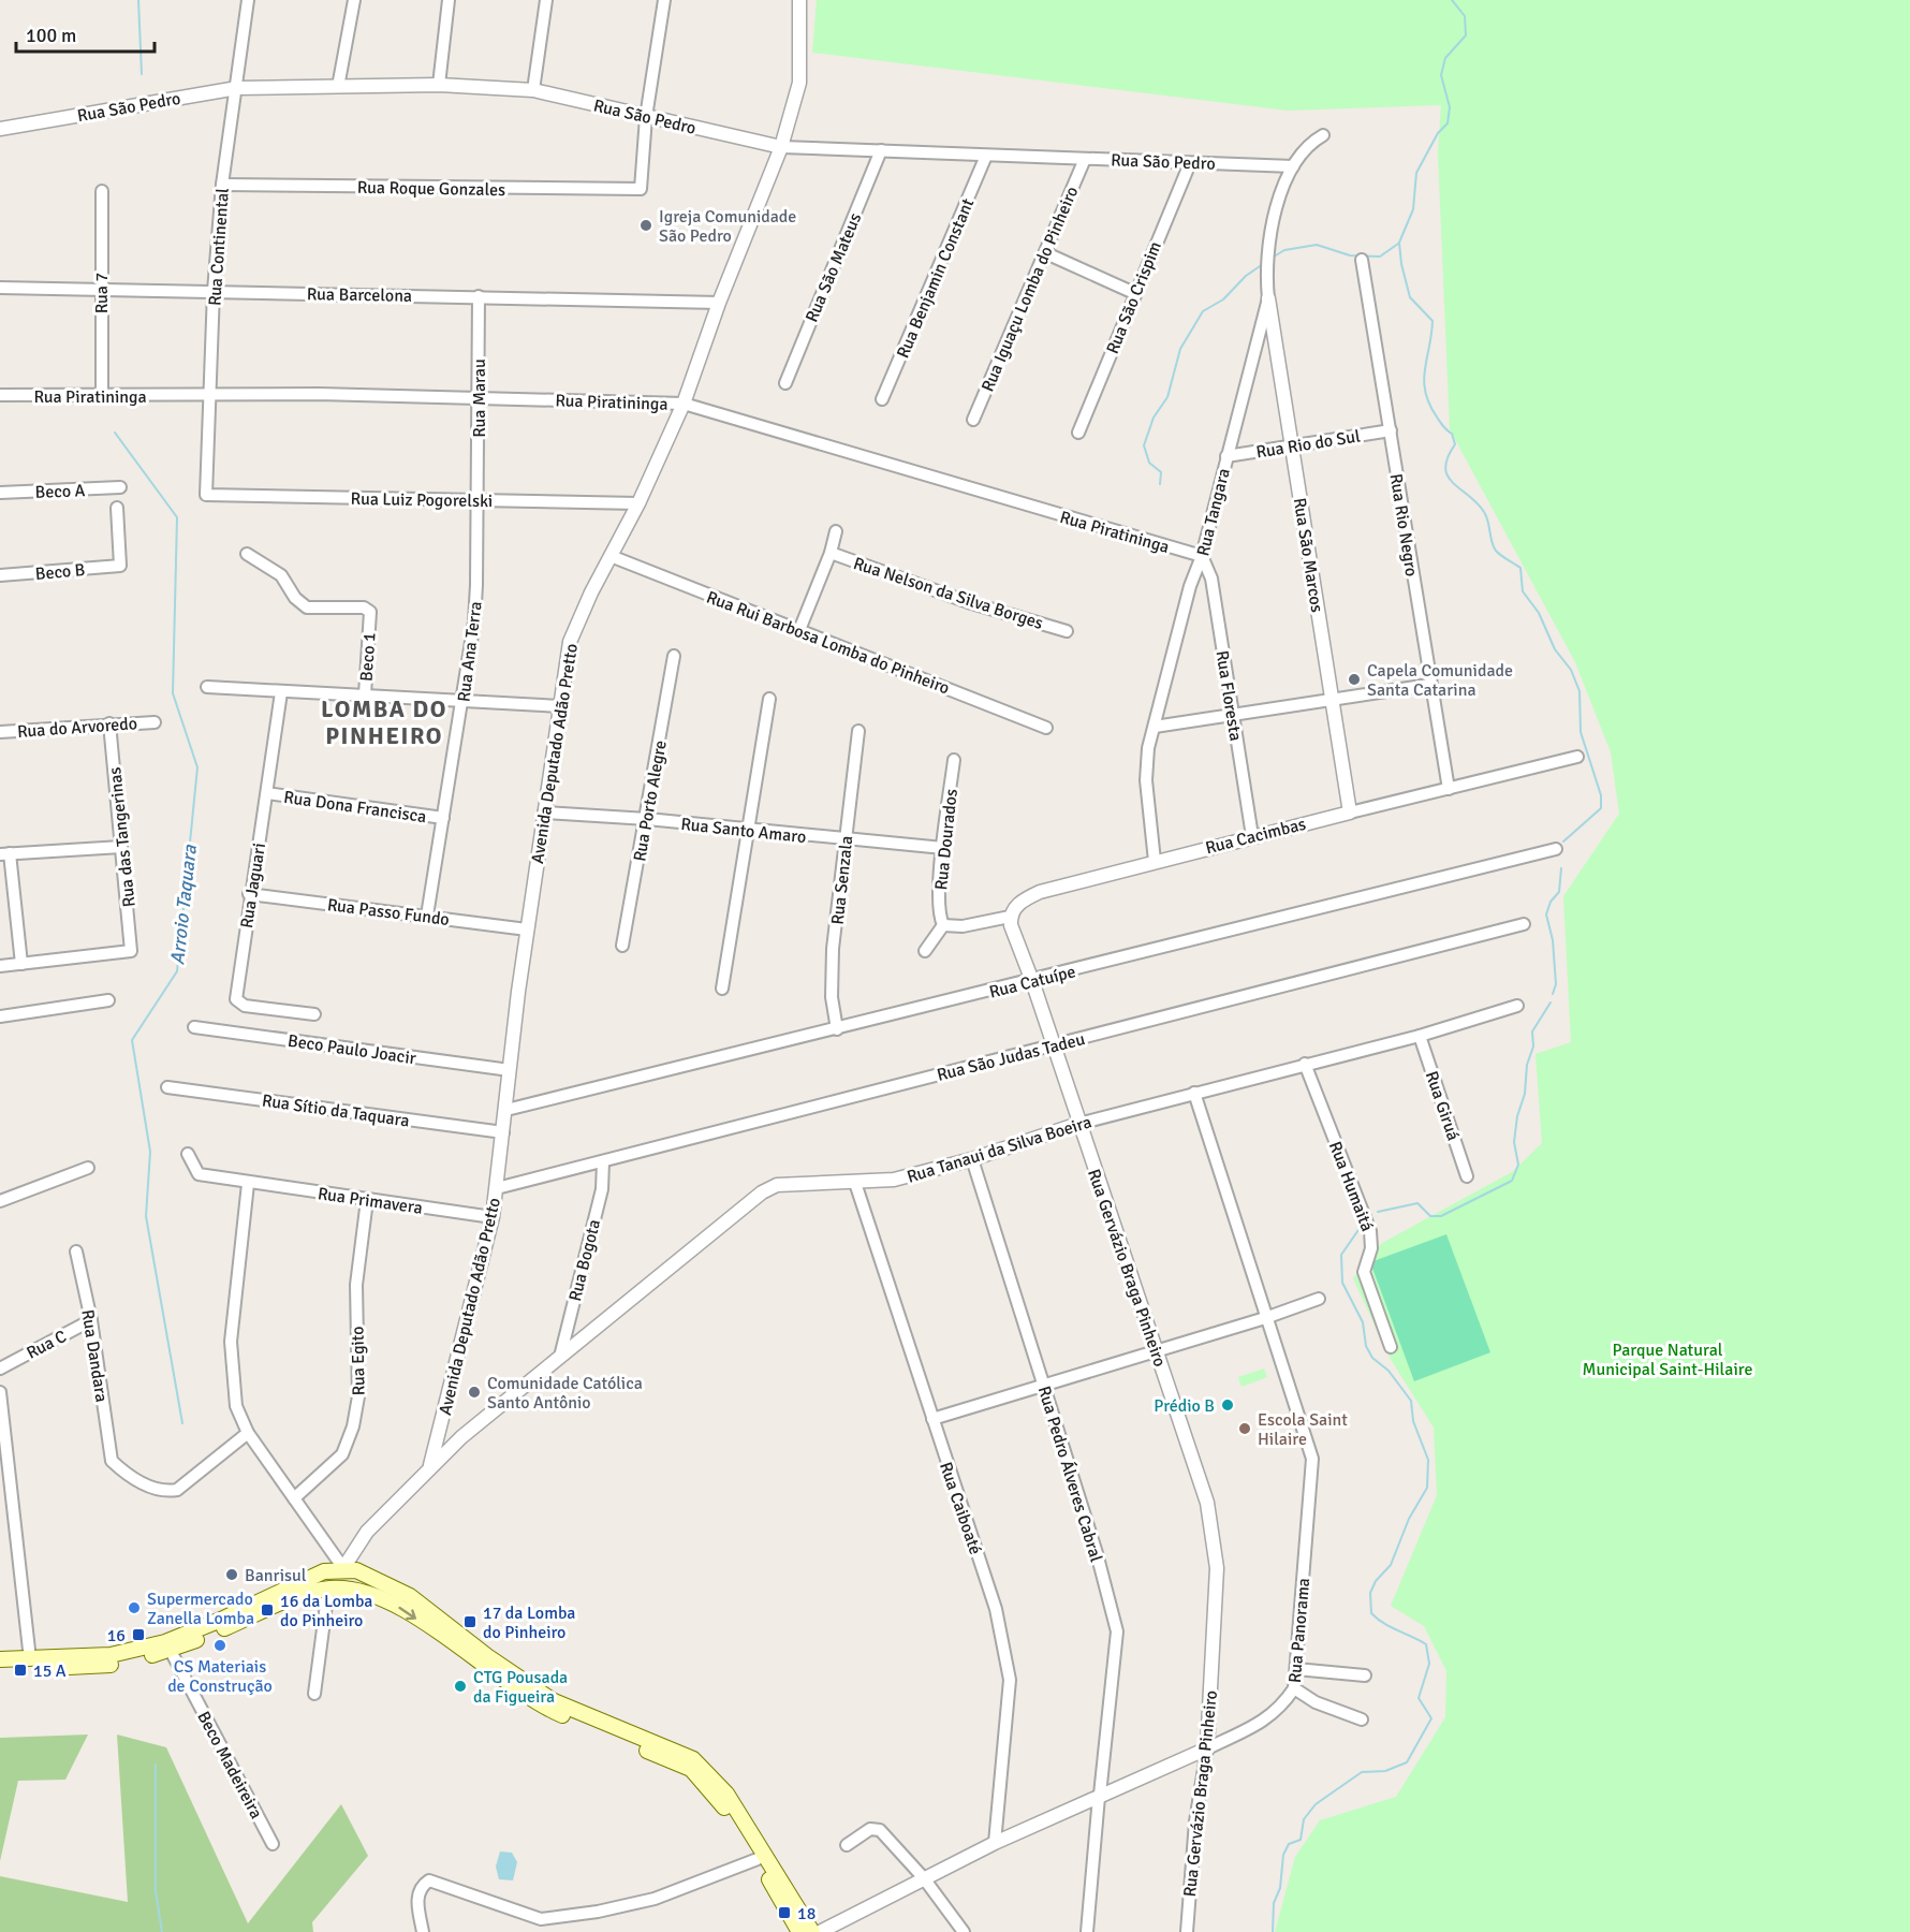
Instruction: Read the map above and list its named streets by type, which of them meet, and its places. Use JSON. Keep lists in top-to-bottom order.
{
  "streets": {
    "street": [
      "Rua São Pedro",
      "Rua Roque Gonzales",
      "Rua Continental",
      "Rua São Mateus",
      "Rua Benjamin Constant",
      "Rua Iguaçu Lomba do Pinheiro",
      "Rua 7",
      "Rua Barcelona",
      "Rua São Crispim",
      "Rua Piratininga",
      "Rua Marau",
      "Rua Rio do Sul",
      "Beco A",
      "Rua Luiz Pogorelski",
      "Rua Tangara",
      "Rua Rio Negro",
      "Rua São Marcos",
      "Beco B",
      "Rua Nelson da Silva Borges",
      "Rua Rui Barbosa Lomba do Pinheiro",
      "Rua Ana Terra",
      "Beco 1",
      "Rua Floresta",
      "Rua do Arvoredo",
      "Avenida Deputado Adão Pretto",
      "Rua Porto Alegre",
      "Rua Dona Francisca",
      "Rua Santo Amaro",
      "Rua Cacimbas",
      "Rua das Tangerinas",
      "Rua Dourados",
      "Rua Senzala",
      "Rua Jaguari",
      "Rua Passo Fundo",
      "Rua Catuípe",
      "Beco Paulo Joacir",
      "Rua São Judas Tadeu",
      "Rua Giruá",
      "Rua Sítio da Taquara",
      "Rua Tanaui da Silva Boeira",
      "Rua Humaitá",
      "Rua Primavera",
      "Rua Bogota",
      "Rua Gervázio Braga Pinheiro",
      "Rua C",
      "Rua Dandara",
      "Rua Egito",
      "Rua Pedro Álveres Cabral",
      "Rua Caiboaté",
      "Rua Panorama",
      "Beco Madeireira"
    ]
  },
  "crossings": [
    ["Rua São Pedro", "Rua Roque Gonzales"],
    ["Rua São Pedro", "Rua Continental"],
    ["Rua São Pedro", "Rua São Mateus"],
    ["Rua São Pedro", "Rua Benjamin Constant"],
    ["Rua São Pedro", "Rua Iguaçu Lomba do Pinheiro"],
    ["Rua São Pedro", "Rua São Crispim"],
    ["Rua São Pedro", "Rua Tangara"],
    ["Rua São Pedro", "Avenida Deputado Adão Pretto"],
    ["Rua Roque Gonzales", "Rua Continental"],
    ["Rua Continental", "Rua Barcelona"],
    ["Rua Continental", "Rua Piratininga"],
    ["Rua Continental", "Rua Luiz Pogorelski"],
    ["Rua 7", "Rua Barcelona"],
    ["Rua 7", "Rua Piratininga"],
    ["Rua Barcelona", "Rua Marau"],
    ["Rua Barcelona", "Avenida Deputado Adão Pretto"],
    ["Rua Piratininga", "Rua Marau"],
    ["Rua Piratininga", "Rua Tangara"],
    ["Rua Piratininga", "Rua Floresta"],
    ["Rua Piratininga", "Avenida Deputado Adão Pretto"],
    ["Rua Marau", "Rua Luiz Pogorelski"],
    ["Rua Marau", "Rua Ana Terra"],
    ["Rua Rio do Sul", "Rua Tangara"],
    ["Rua Rio do Sul", "Rua Rio Negro"],
    ["Rua Rio do Sul", "Rua São Marcos"],
    ["Rua Luiz Pogorelski", "Rua Ana Terra"],
    ["Rua Luiz Pogorelski", "Avenida Deputado Adão Pretto"],
    ["Rua Tangara", "Rua São Marcos"],
    ["Rua Tangara", "Rua Floresta"],
    ["Rua Tangara", "Rua Cacimbas"],
    ["Rua Rio Negro", "Rua Cacimbas"],
    ["Rua São Marcos", "Rua Cacimbas"],
    ["Rua Rui Barbosa Lomba do Pinheiro", "Avenida Deputado Adão Pretto"],
    ["Rua Ana Terra", "Rua Dona Francisca"],
    ["Rua Ana Terra", "Rua Passo Fundo"],
    ["Rua Floresta", "Rua Cacimbas"],
    ["Rua do Arvoredo", "Rua das Tangerinas"],
    ["Avenida Deputado Adão Pretto", "Rua Santo Amaro"],
    ["Avenida Deputado Adão Pretto", "Rua Passo Fundo"],
    ["Avenida Deputado Adão Pretto", "Rua Catuípe"],
    ["Avenida Deputado Adão Pretto", "Beco Paulo Joacir"],
    ["Avenida Deputado Adão Pretto", "Rua São Judas Tadeu"],
    ["Avenida Deputado Adão Pretto", "Rua Sítio da Taquara"],
    ["Avenida Deputado Adão Pretto", "Rua Tanaui da Silva Boeira"],
    ["Avenida Deputado Adão Pretto", "Rua Primavera"],
    ["Rua Porto Alegre", "Rua Santo Amaro"],
    ["Rua Dona Francisca", "Rua Jaguari"],
    ["Rua Santo Amaro", "Rua Dourados"],
    ["Rua Santo Amaro", "Rua Senzala"],
    ["Rua Cacimbas", "Rua Gervázio Braga Pinheiro"],
    ["Rua Senzala", "Rua Catuípe"],
    ["Rua Jaguari", "Rua Passo Fundo"],
    ["Rua Catuípe", "Rua Gervázio Braga Pinheiro"],
    ["Rua São Judas Tadeu", "Rua Bogota"],
    ["Rua São Judas Tadeu", "Rua Gervázio Braga Pinheiro"],
    ["Rua Giruá", "Rua Tanaui da Silva Boeira"],
    ["Rua Tanaui da Silva Boeira", "Rua Humaitá"],
    ["Rua Tanaui da Silva Boeira", "Rua Bogota"],
    ["Rua Tanaui da Silva Boeira", "Rua Gervázio Braga Pinheiro"],
    ["Rua Tanaui da Silva Boeira", "Rua Pedro Álveres Cabral"],
    ["Rua Tanaui da Silva Boeira", "Rua Caiboaté"],
    ["Rua Tanaui da Silva Boeira", "Rua Panorama"],
    ["Rua Primavera", "Rua Egito"],
    ["Rua Gervázio Braga Pinheiro", "Rua Panorama"],
    ["Rua C", "Rua Dandara"],
    ["Rua Pedro Álveres Cabral", "Rua Panorama"],
    ["Rua Caiboaté", "Rua Panorama"]
  ],
  "districts": ["LOMBA DO PINHEIRO"],
  "water": ["Arroio Taquara"],
  "parks": ["Parque Natural Municipal Saint-Hilaire"],
  "places": {
    "other": [
      "Igreja Comunidade São Pedro",
      "Capela Comunidade Santa Catarina",
      "Comunidade Católica Santo Antônio",
      "Prédio B",
      "Escola Saint Hilaire",
      "Banrisul",
      "Supermercado Zanella Lomba",
      "CS Materiais de Construção",
      "CTG Pousada da Figueira"
    ],
    "transit": [
      "16 da Lomba do Pinheiro",
      "17 da Lomba do Pinheiro",
      "16",
      "15 A",
      "18"
    ]
  },
  "scale_bar": "100 m"
}
